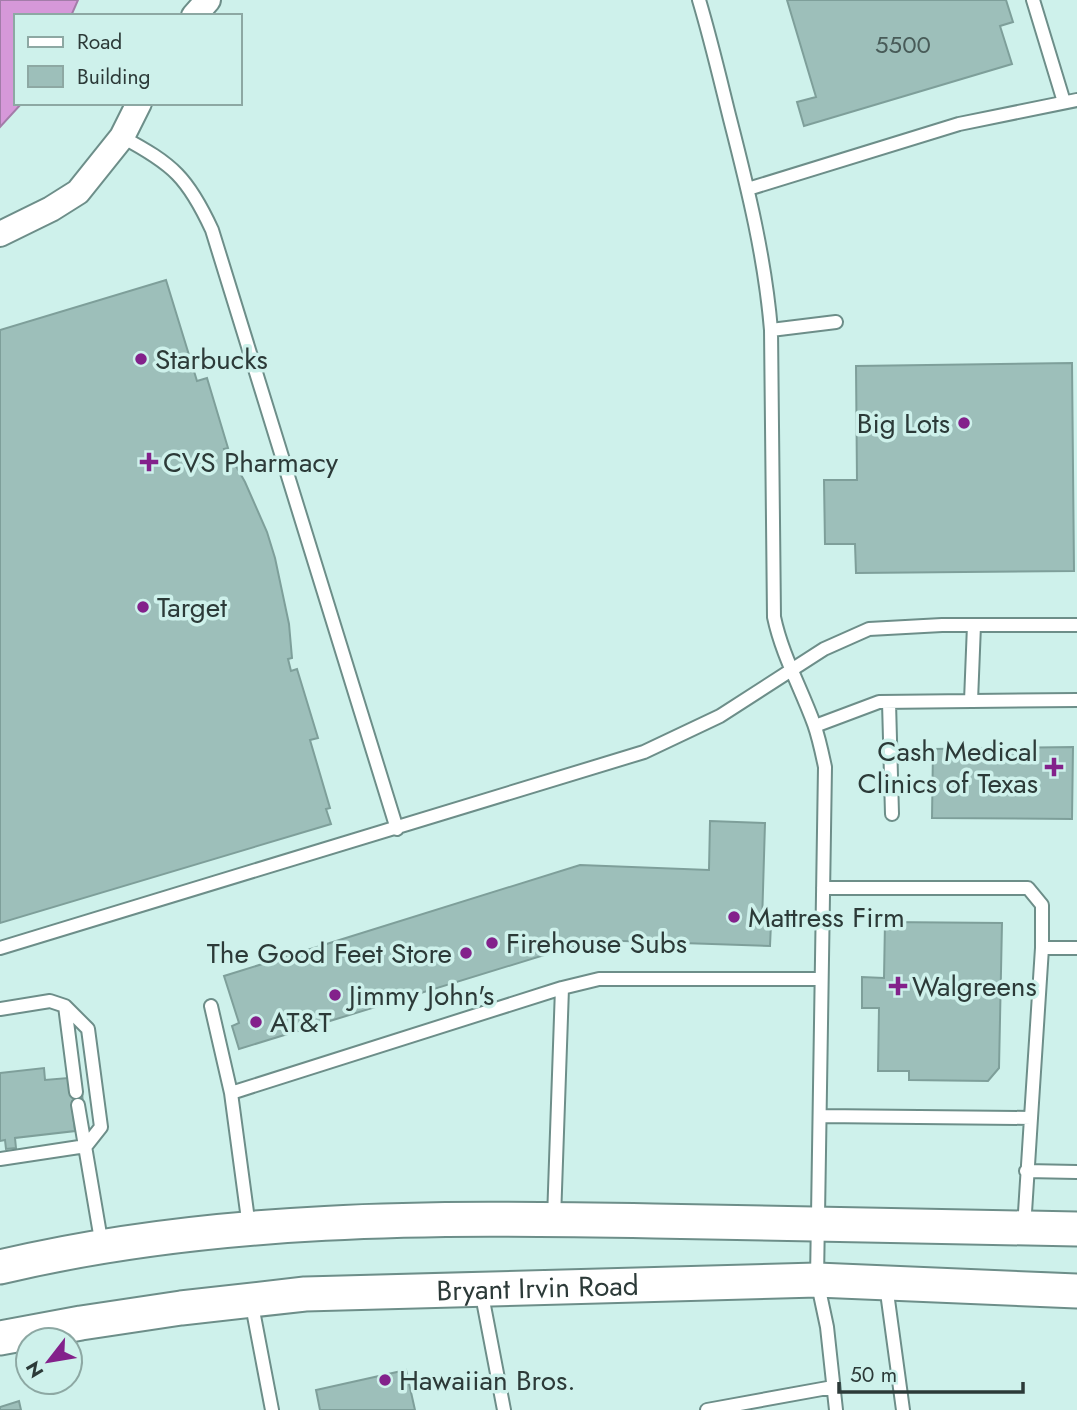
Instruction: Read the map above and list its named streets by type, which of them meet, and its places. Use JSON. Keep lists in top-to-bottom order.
{
  "streets": {
    "main road": ["Bryant Irvin Road"]
  },
  "places": {
    "other": [
      "Starbucks",
      "Big Lots",
      "Target",
      "Mattress Firm",
      "Firehouse Subs",
      "The Good Feet Store",
      "Jimmy John's",
      "AT&T",
      "Hawaiian Bros."
    ],
    "health": ["CVS Pharmacy", "Cash Medical Clinics of Texas", "Walgreens"]
  },
  "house_numbers": ["5500"],
  "legend": ["Road", "Building"],
  "scale_bar": "50 m",
  "north": "bottom left"
}
